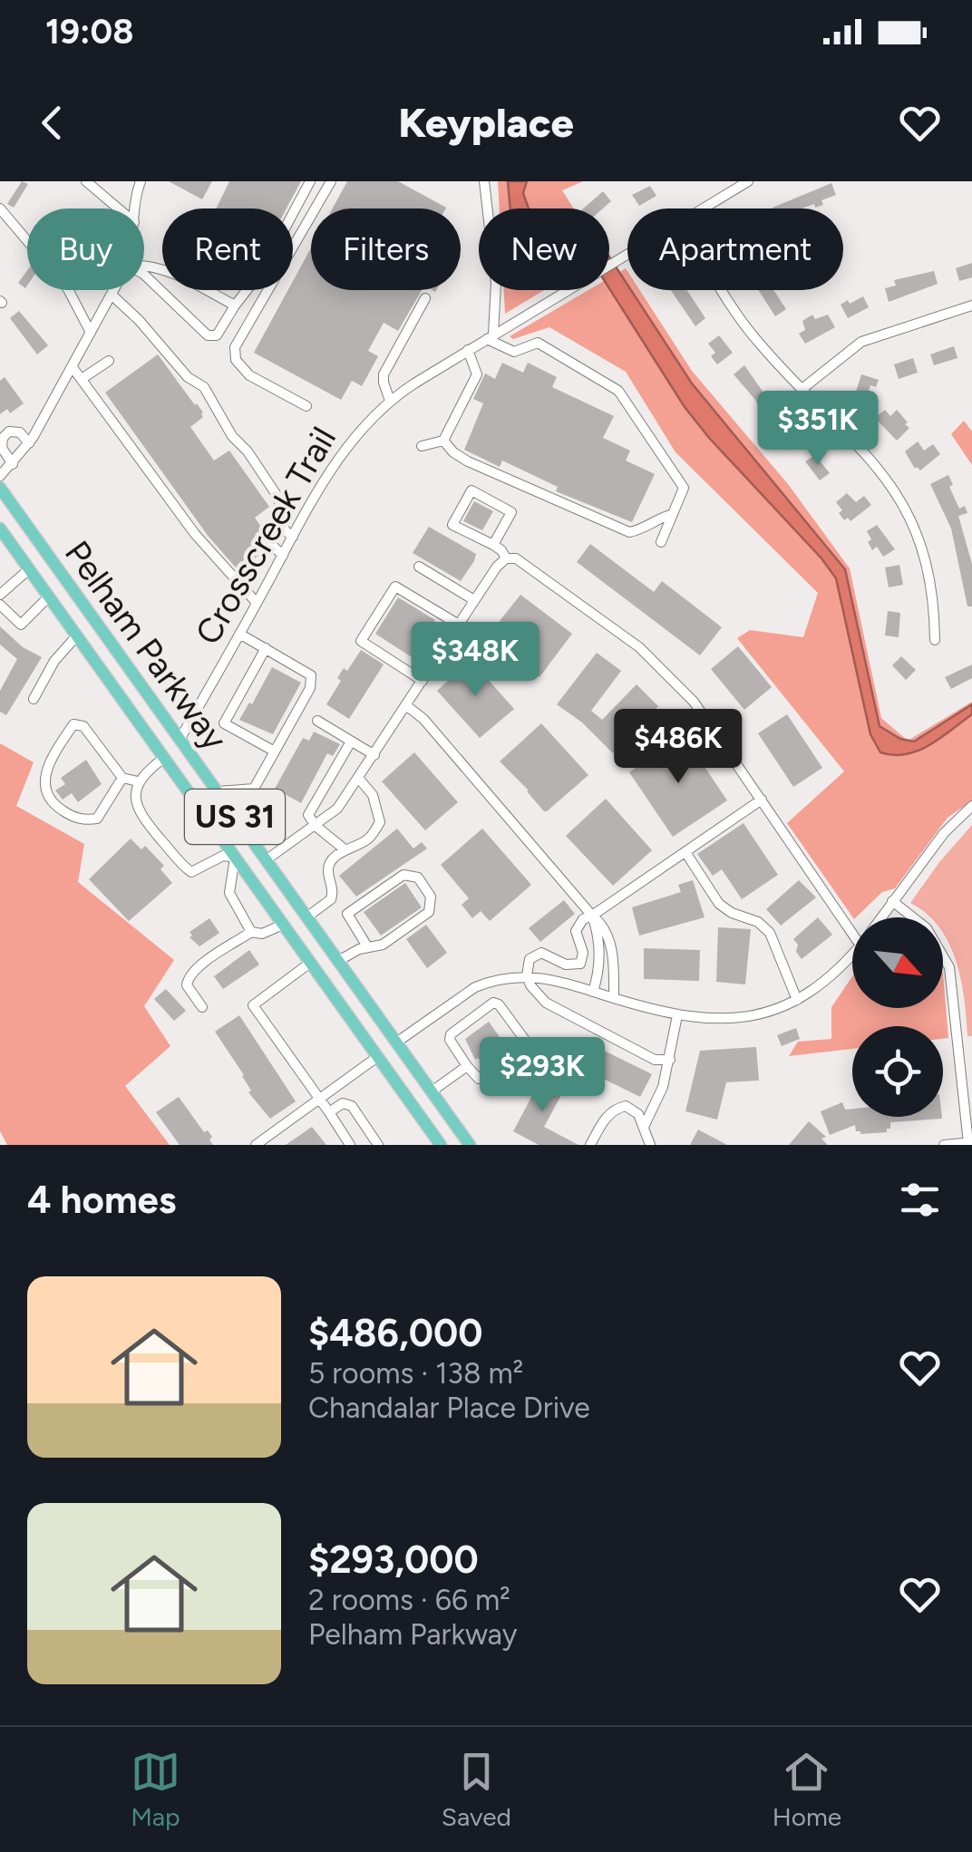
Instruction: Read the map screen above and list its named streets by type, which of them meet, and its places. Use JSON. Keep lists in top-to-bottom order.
{
  "streets": {
    "main road": ["Pelham Parkway", "US 31"],
    "street": ["Crosscreek Trail"]
  },
  "crossings": [
    ["Crosscreek Trail", "Pelham Parkway"]
  ],
  "north": "bottom right",
  "page": {
    "status": "19:08",
    "header": "Keyplace",
    "chip": [
      "Buy",
      "Rent",
      "Filters",
      "New",
      "Apartment"
    ],
    "price": [
      "$351K",
      "$348K",
      "$486K",
      "$293K"
    ],
    "heading": "4 homes",
    "list": [
      {
        "name": "$486,000",
        "note": "5 rooms · 138 m² · Chandalar Place Drive"
      },
      {
        "name": "$293,000",
        "note": "2 rooms · 66 m² · Pelham Parkway"
      }
    ],
    "tabs": ["Map", "Saved", "Home"]
  }
}
